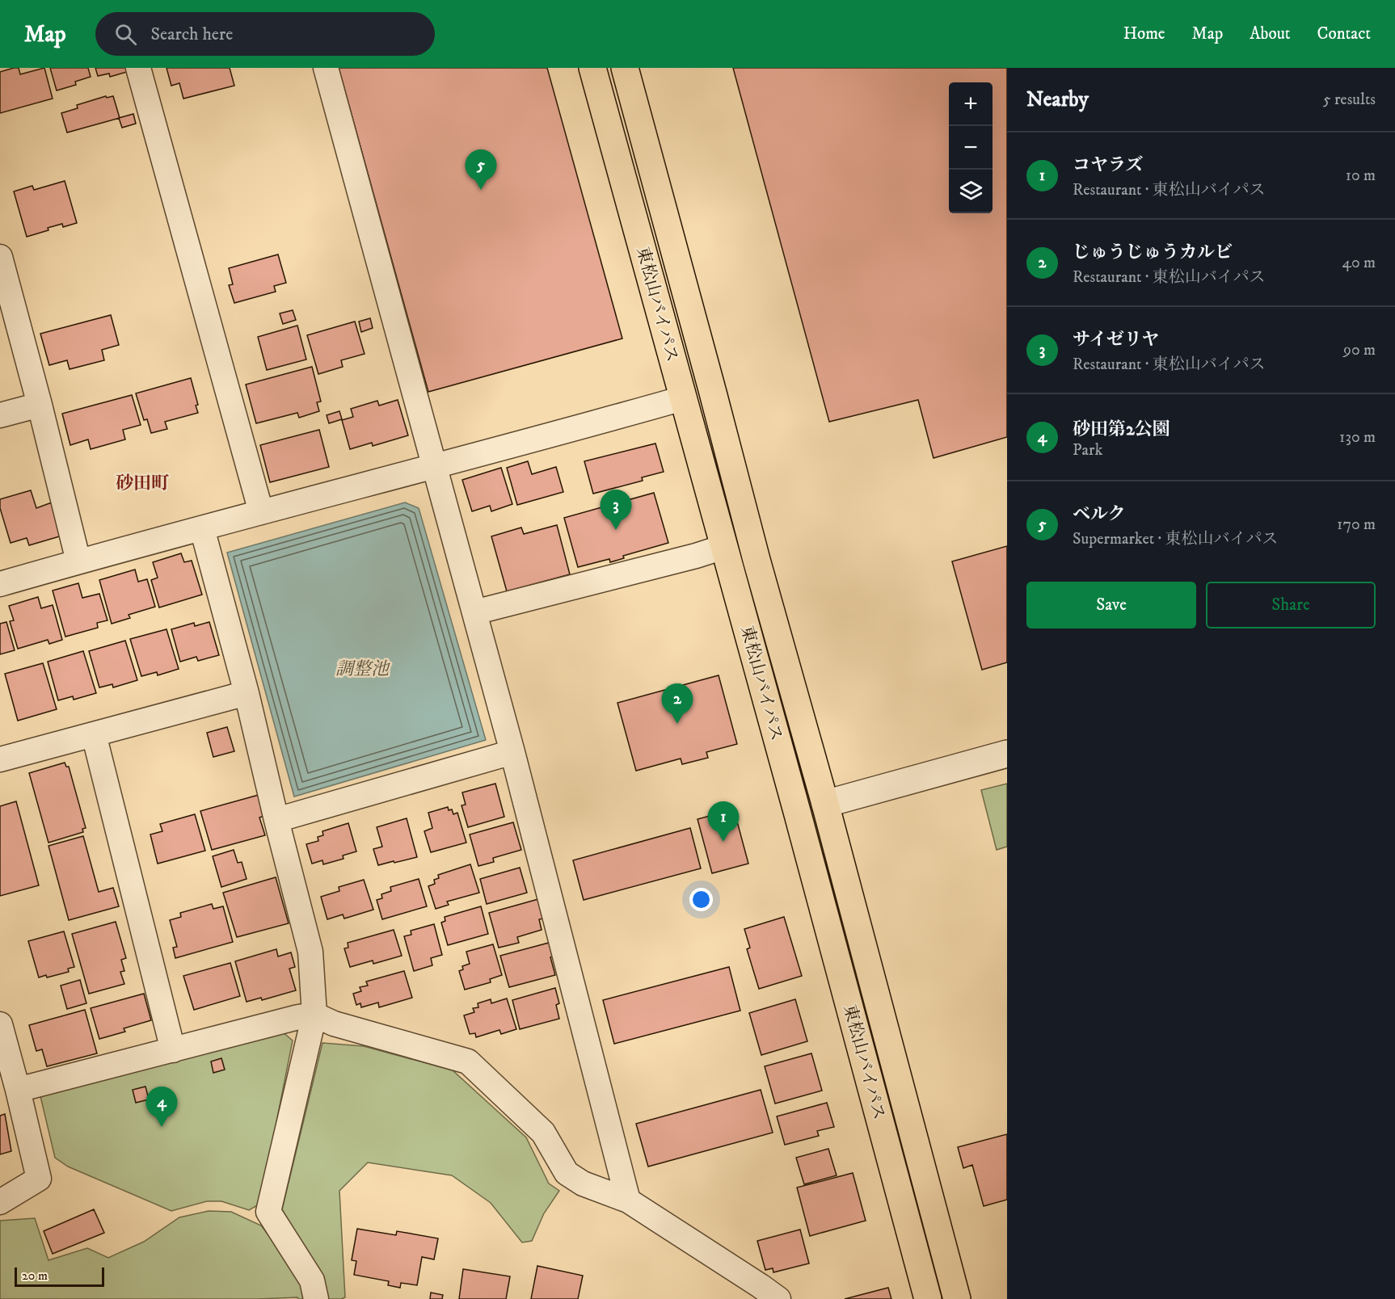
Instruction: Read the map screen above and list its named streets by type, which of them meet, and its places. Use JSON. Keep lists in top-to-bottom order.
{
  "streets": {
    "highway": ["東松山バイパス"]
  },
  "districts": ["砂田町"],
  "water": ["調整池"],
  "scale_bar": "20 m",
  "page": {
    "header": "Map",
    "search": "Search here",
    "nav": [
      "Home",
      "Map",
      "About",
      "Contact"
    ],
    "heading": ["Nearby", "5 results"],
    "map_buttons": ["+", "−"],
    "list": [
      {
        "mark": "1",
        "name": "コヤラズ",
        "note": "Restaurant · 東松山バイパス",
        "value": "10 m"
      },
      {
        "mark": "2",
        "name": "じゅうじゅうカルビ",
        "note": "Restaurant · 東松山バイパス",
        "value": "40 m"
      },
      {
        "mark": "3",
        "name": "サイゼリヤ",
        "note": "Restaurant · 東松山バイパス",
        "value": "90 m"
      },
      {
        "mark": "4",
        "name": "砂田第2公園",
        "note": "Park",
        "value": "130 m"
      },
      {
        "mark": "5",
        "name": "ベルク",
        "note": "Supermarket · 東松山バイパス",
        "value": "170 m"
      }
    ],
    "pins": [
      "5",
      "3",
      "2",
      "1",
      "4"
    ],
    "buttons": ["Save", "Share"],
    "scale": "20 m"
  }
}
